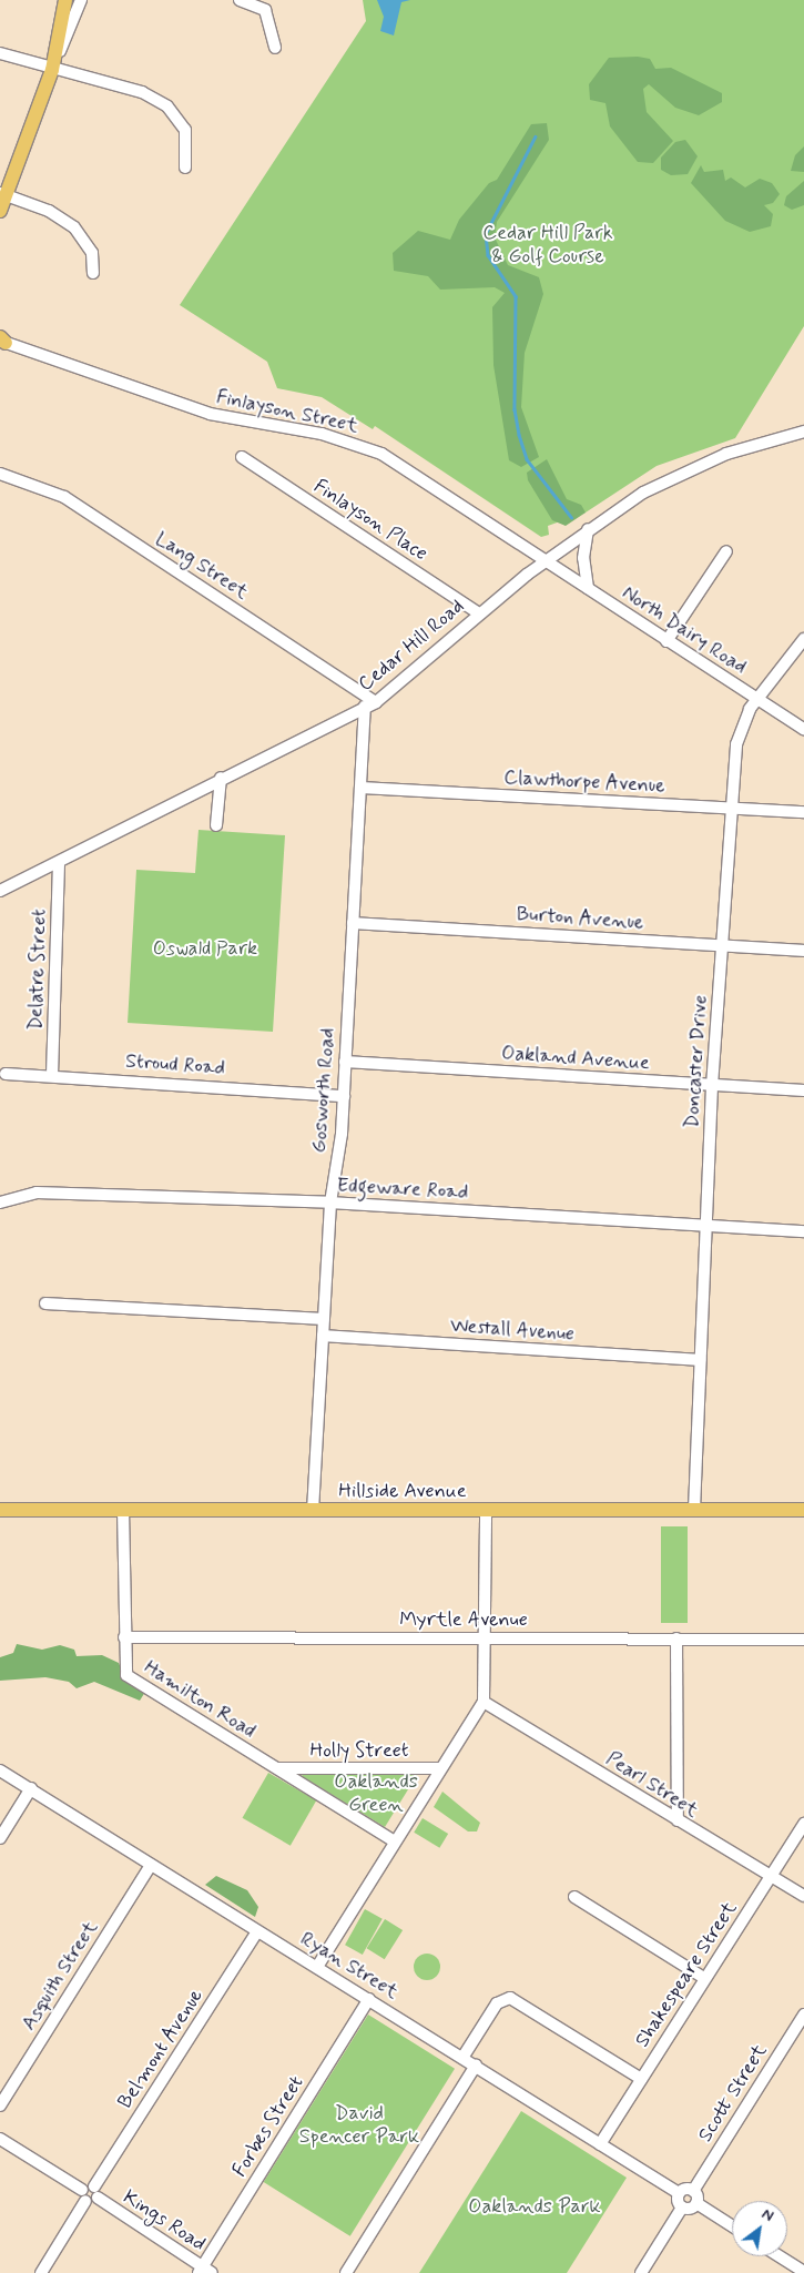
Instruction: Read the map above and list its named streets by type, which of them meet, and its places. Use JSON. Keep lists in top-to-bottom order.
{
  "streets": {
    "main road": ["Hillside Avenue"],
    "street": [
      "Finlayson Street",
      "Finlayson Place",
      "Lang Street",
      "North Dairy Road",
      "Cedar Hill Road",
      "Clawthorpe Avenue",
      "Burton Avenue",
      "Delatre Street",
      "Oakland Avenue",
      "Doncaster Drive",
      "Stroud Road",
      "Gosworth Road",
      "Edgeware Road",
      "Westall Avenue",
      "Myrtle Avenue",
      "Hamilton Road",
      "Holly Street",
      "Pearl Street",
      "Ryan Street",
      "Shakespeare Street",
      "Asquith Street",
      "Belmont Avenue",
      "Scott Street",
      "Forbes Street",
      "Kings Road"
    ]
  },
  "crossings": [
    ["Finlayson Street", "North Dairy Road"],
    ["Finlayson Street", "Cedar Hill Road"],
    ["Finlayson Place", "Cedar Hill Road"],
    ["Lang Street", "Cedar Hill Road"],
    ["Lang Street", "Gosworth Road"],
    ["North Dairy Road", "Cedar Hill Road"],
    ["North Dairy Road", "Doncaster Drive"],
    ["Cedar Hill Road", "Delatre Street"],
    ["Cedar Hill Road", "Gosworth Road"],
    ["Clawthorpe Avenue", "Doncaster Drive"],
    ["Clawthorpe Avenue", "Gosworth Road"],
    ["Burton Avenue", "Doncaster Drive"],
    ["Burton Avenue", "Gosworth Road"],
    ["Delatre Street", "Stroud Road"],
    ["Oakland Avenue", "Doncaster Drive"],
    ["Oakland Avenue", "Gosworth Road"],
    ["Doncaster Drive", "Edgeware Road"],
    ["Doncaster Drive", "Westall Avenue"],
    ["Doncaster Drive", "Hillside Avenue"],
    ["Stroud Road", "Gosworth Road"],
    ["Gosworth Road", "Edgeware Road"],
    ["Gosworth Road", "Westall Avenue"],
    ["Gosworth Road", "Hillside Avenue"],
    ["Hillside Avenue", "Hamilton Road"],
    ["Myrtle Avenue", "Hamilton Road"],
    ["Hamilton Road", "Holly Street"],
    ["Pearl Street", "Shakespeare Street"],
    ["Ryan Street", "Shakespeare Street"],
    ["Ryan Street", "Asquith Street"],
    ["Ryan Street", "Belmont Avenue"],
    ["Ryan Street", "Forbes Street"],
    ["Belmont Avenue", "Kings Road"],
    ["Forbes Street", "Kings Road"]
  ],
  "parks": [
    "Cedar Hill Park & Golf Course",
    "Oswald Park",
    "Oaklands Green",
    "David Spencer Park",
    "Oaklands Park"
  ],
  "north": "top right"
}
